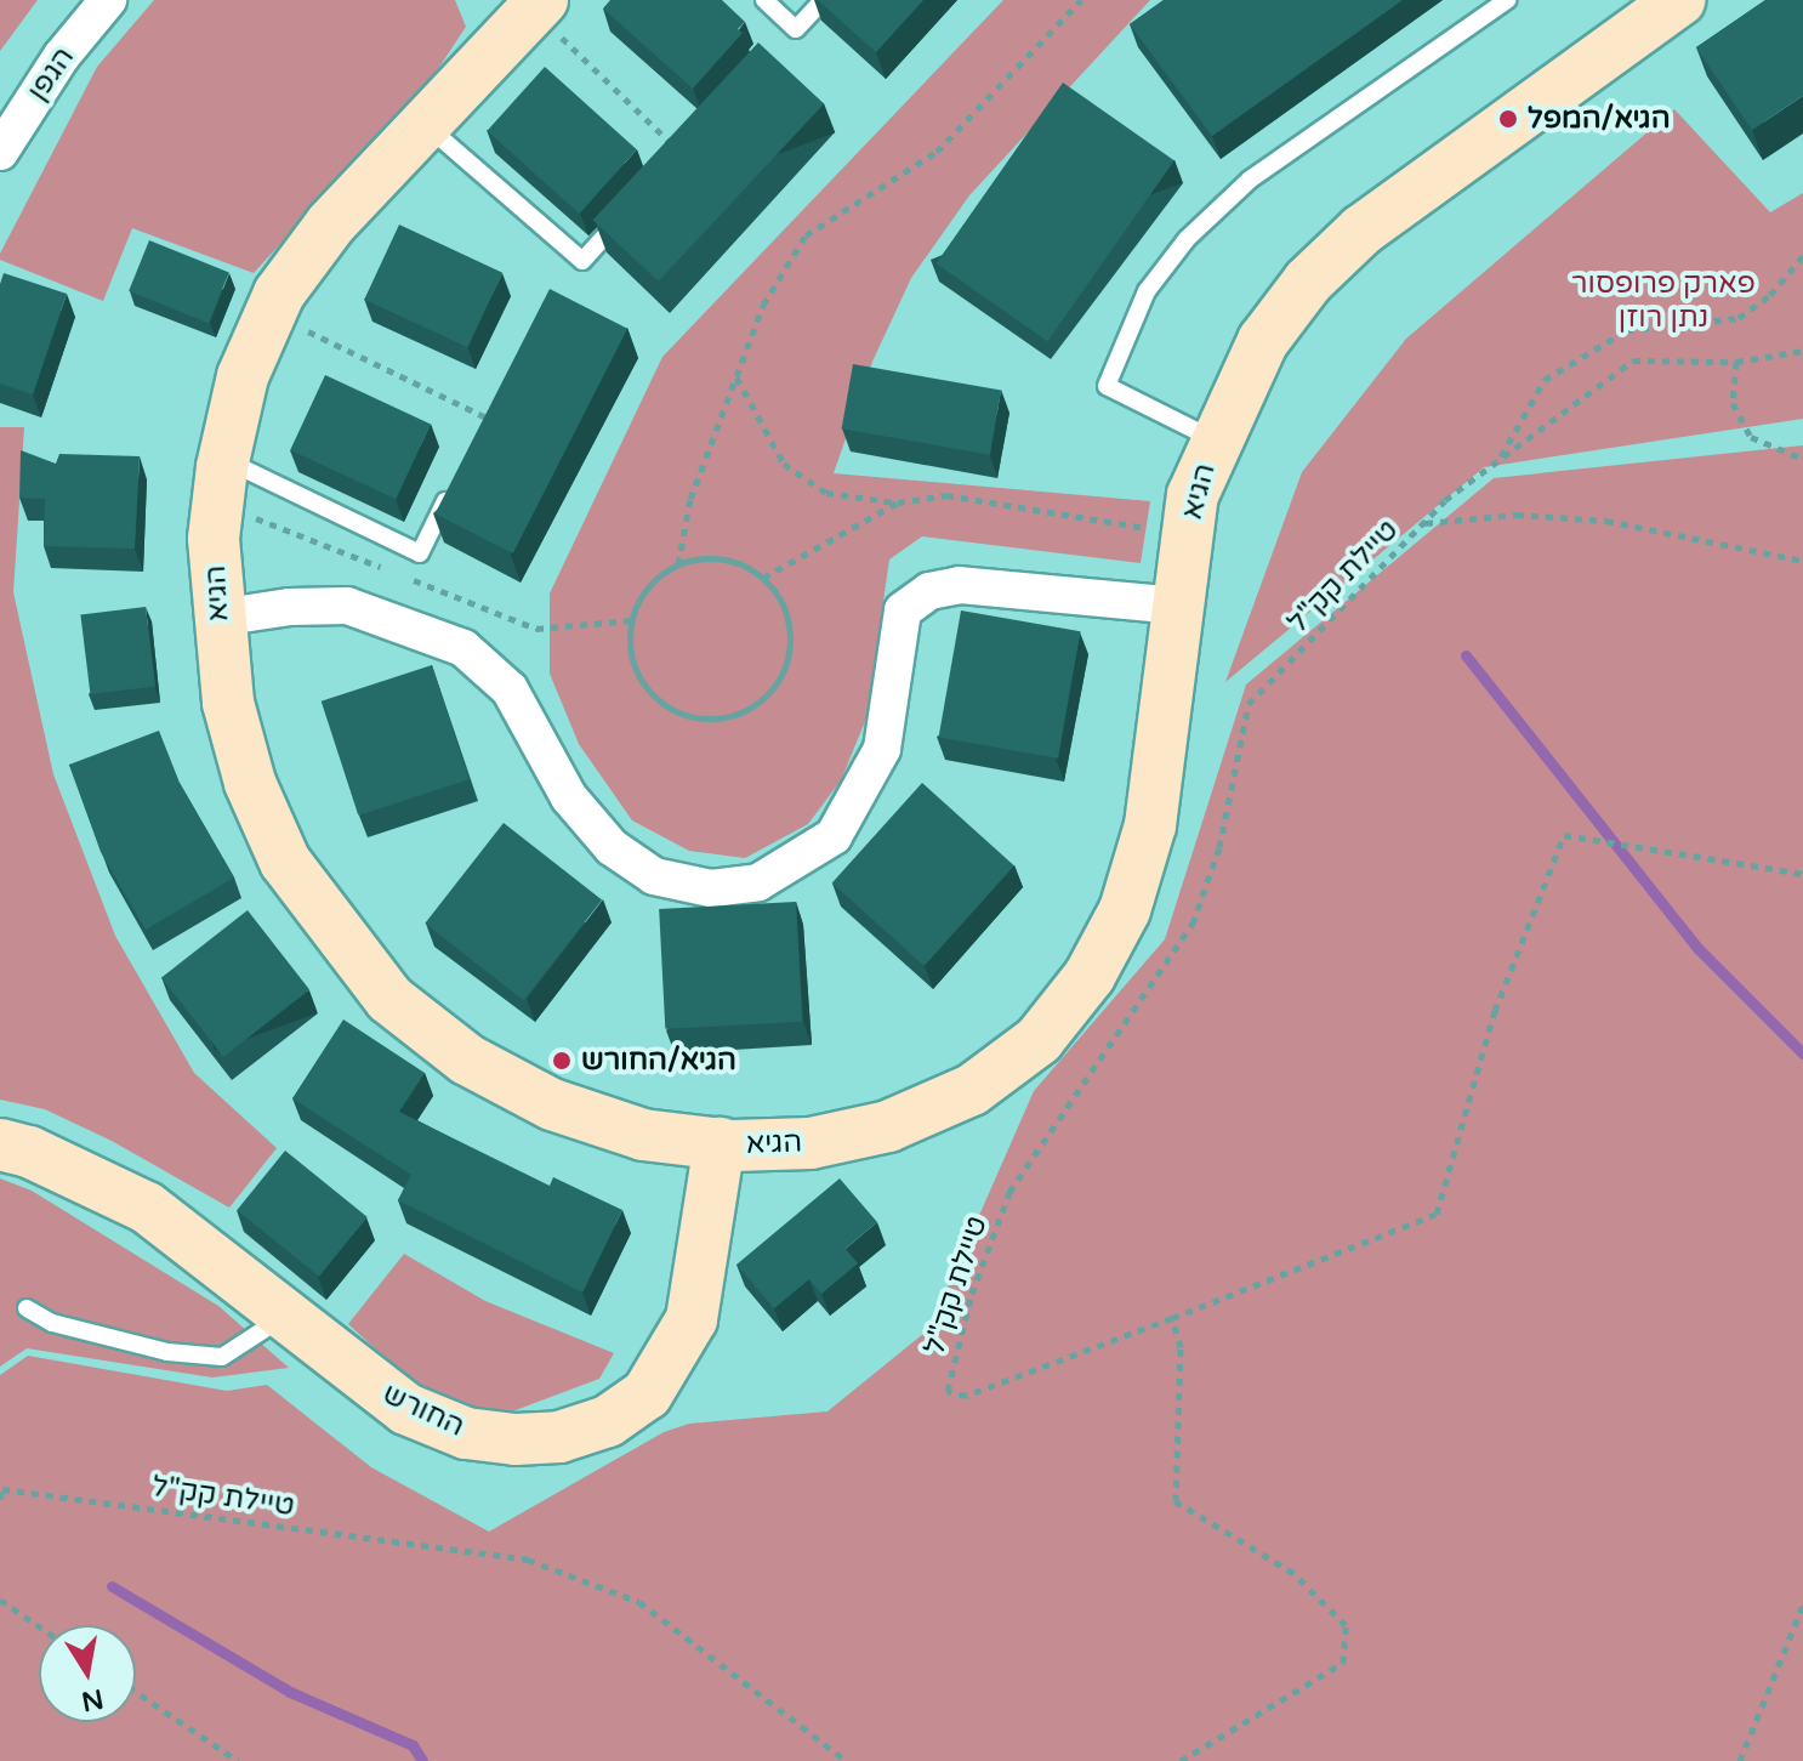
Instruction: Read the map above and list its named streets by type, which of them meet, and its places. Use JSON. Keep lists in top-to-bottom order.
{
  "streets": {
    "street": ["הגפן", "הגיא", "החורש"],
    "path": ["טיילת קק\"ל"]
  },
  "crossings": [
    ["הגיא", "החורש"]
  ],
  "parks": ["פארק פרופסור נתן רוזן"],
  "places": ["הגיא/המפל", "הגיא/החורש"],
  "north": "bottom"
}
